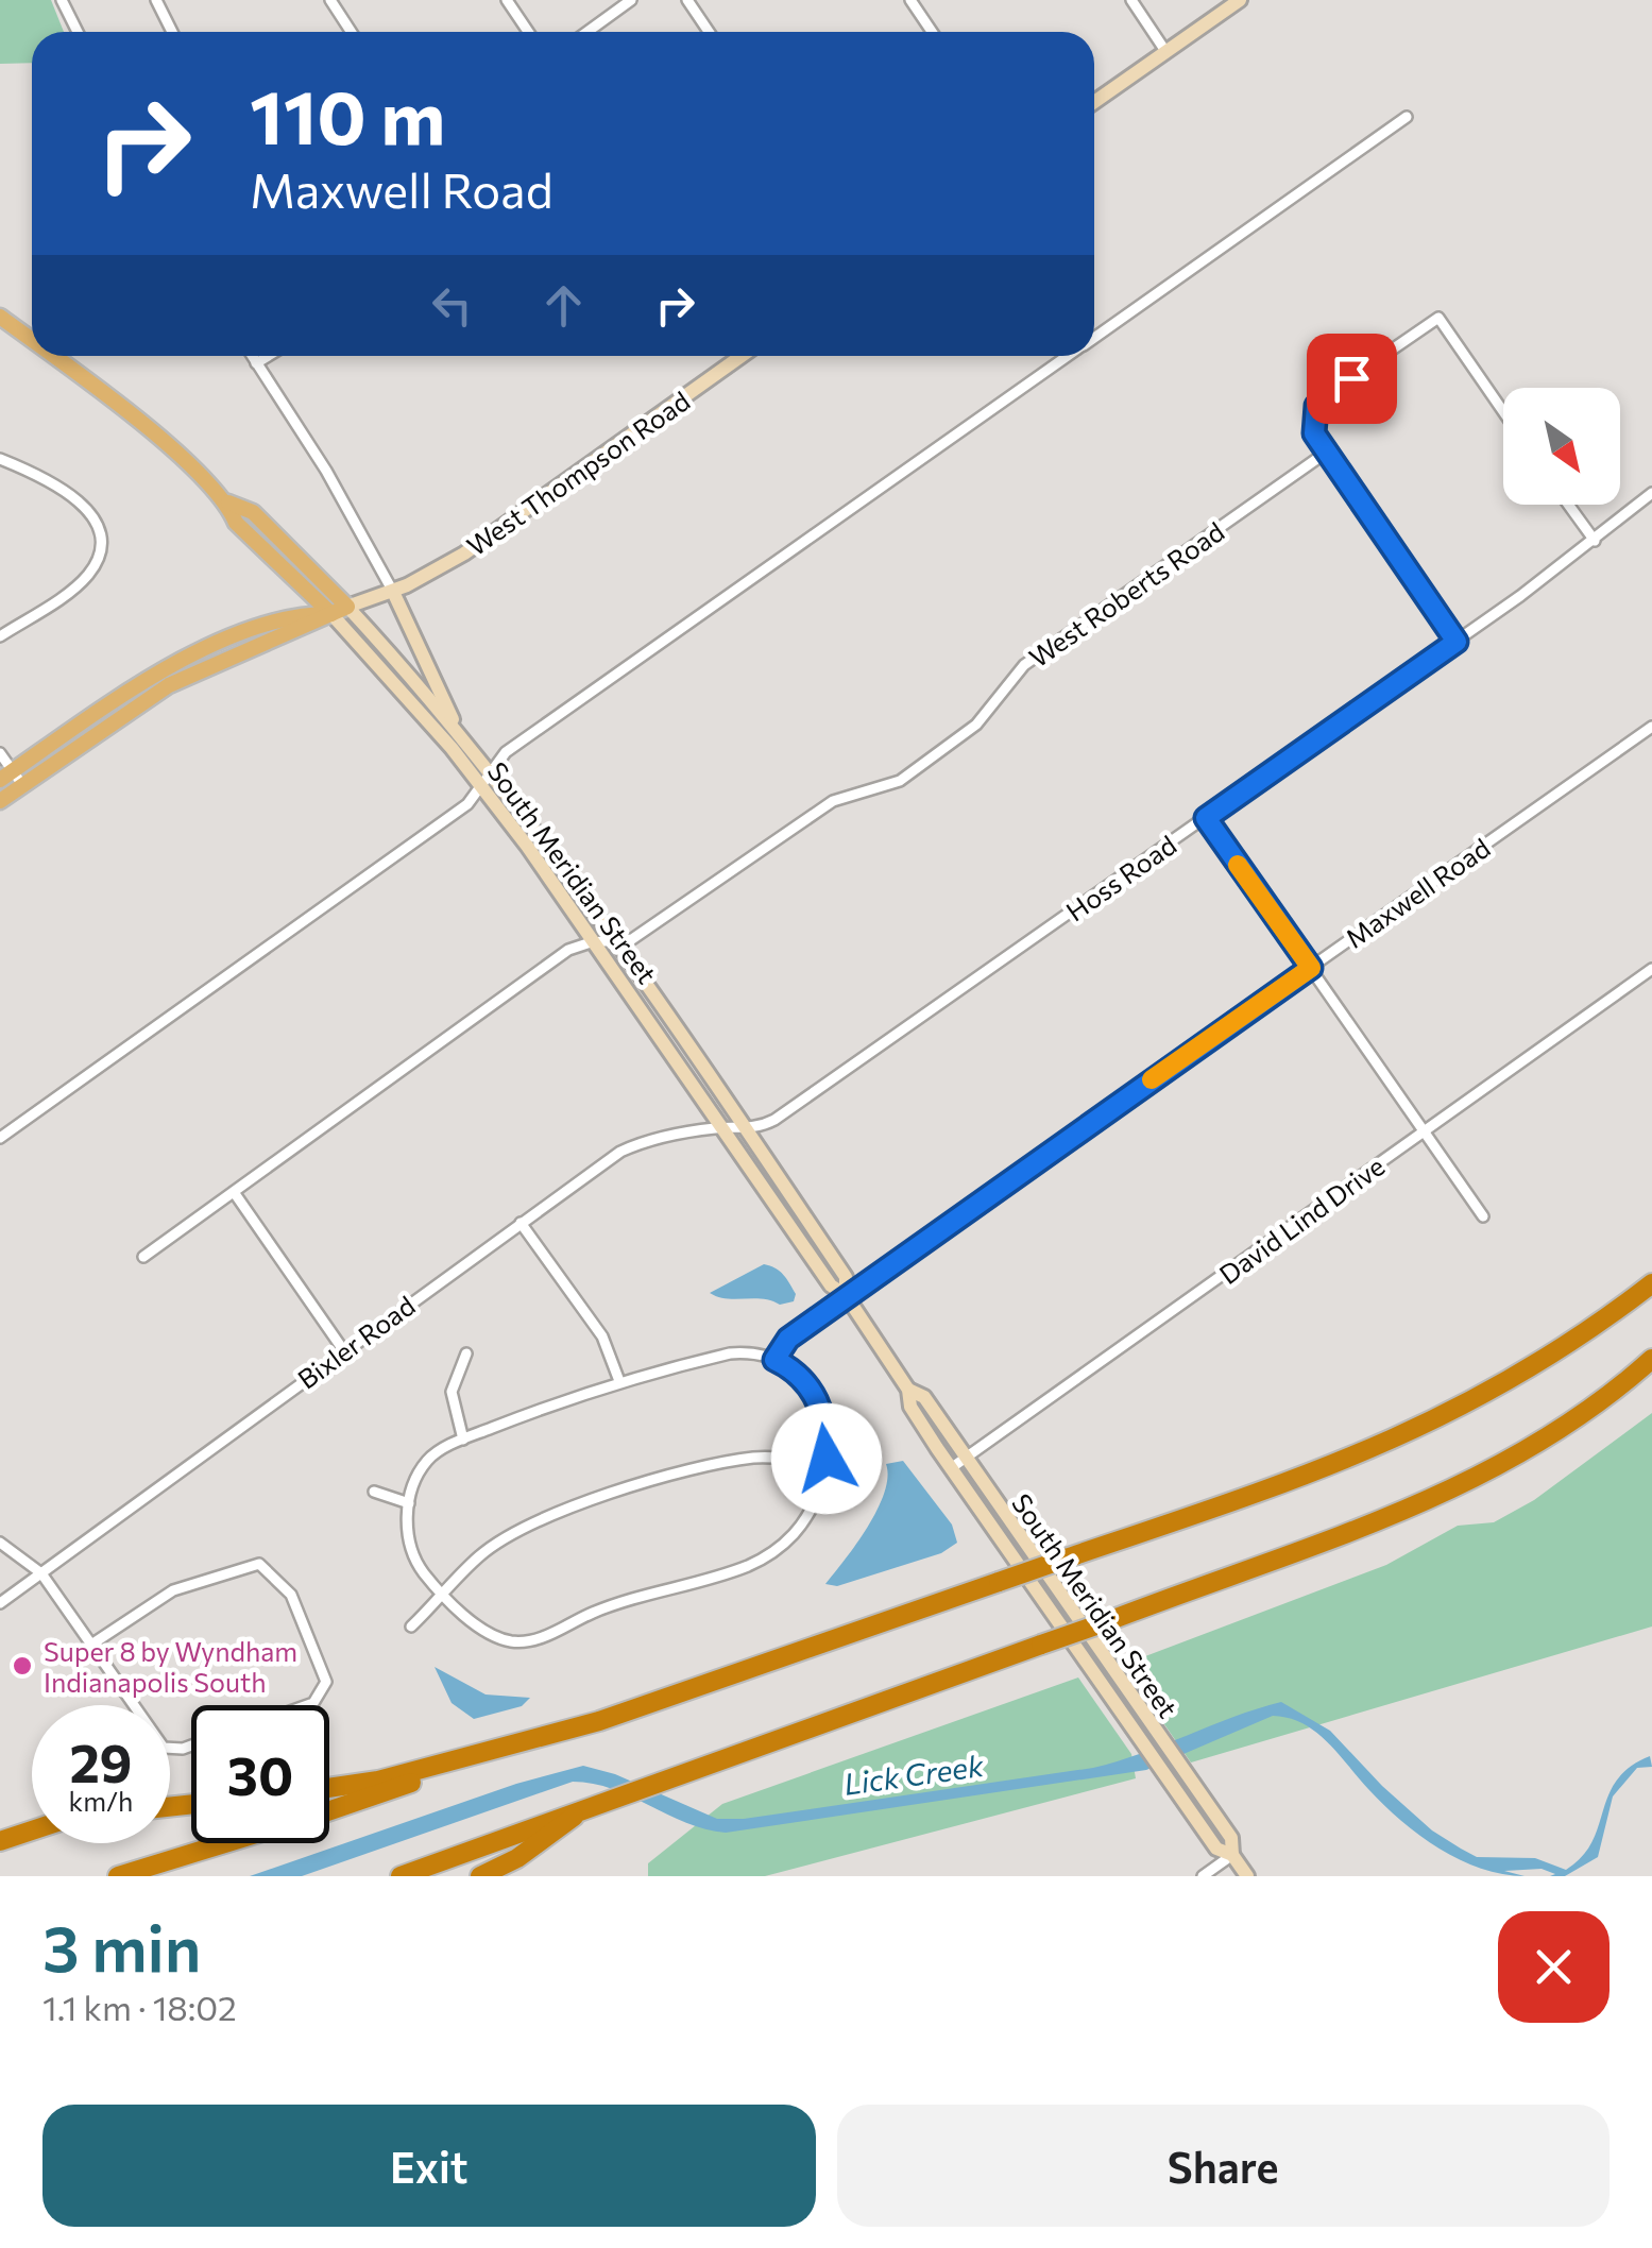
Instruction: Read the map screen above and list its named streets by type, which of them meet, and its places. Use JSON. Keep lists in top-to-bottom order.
{
  "streets": {
    "main road": ["West Thompson Road", "South Meridian Street"],
    "street": [
      "West Roberts Road",
      "Hoss Road",
      "Maxwell Road",
      "David Lind Drive",
      "Bixler Road"
    ]
  },
  "crossings": [
    ["West Thompson Road", "South Meridian Street"],
    ["West Roberts Road", "South Meridian Street"],
    ["South Meridian Street", "Hoss Road"],
    ["South Meridian Street", "Maxwell Road"],
    ["South Meridian Street", "David Lind Drive"],
    ["South Meridian Street", "Bixler Road"],
    ["Hoss Road", "Bixler Road"]
  ],
  "water": ["Lick Creek"],
  "places": ["Super 8 by Wyndham Indianapolis South"],
  "north": "bottom right",
  "page": {
    "turn": ["110 m", "Maxwell Road"],
    "speed": "29 km/h",
    "limit": "30",
    "heading": ["3 min", "1.1 km · 18:02"],
    "buttons": ["Exit", "Share"]
  }
}
